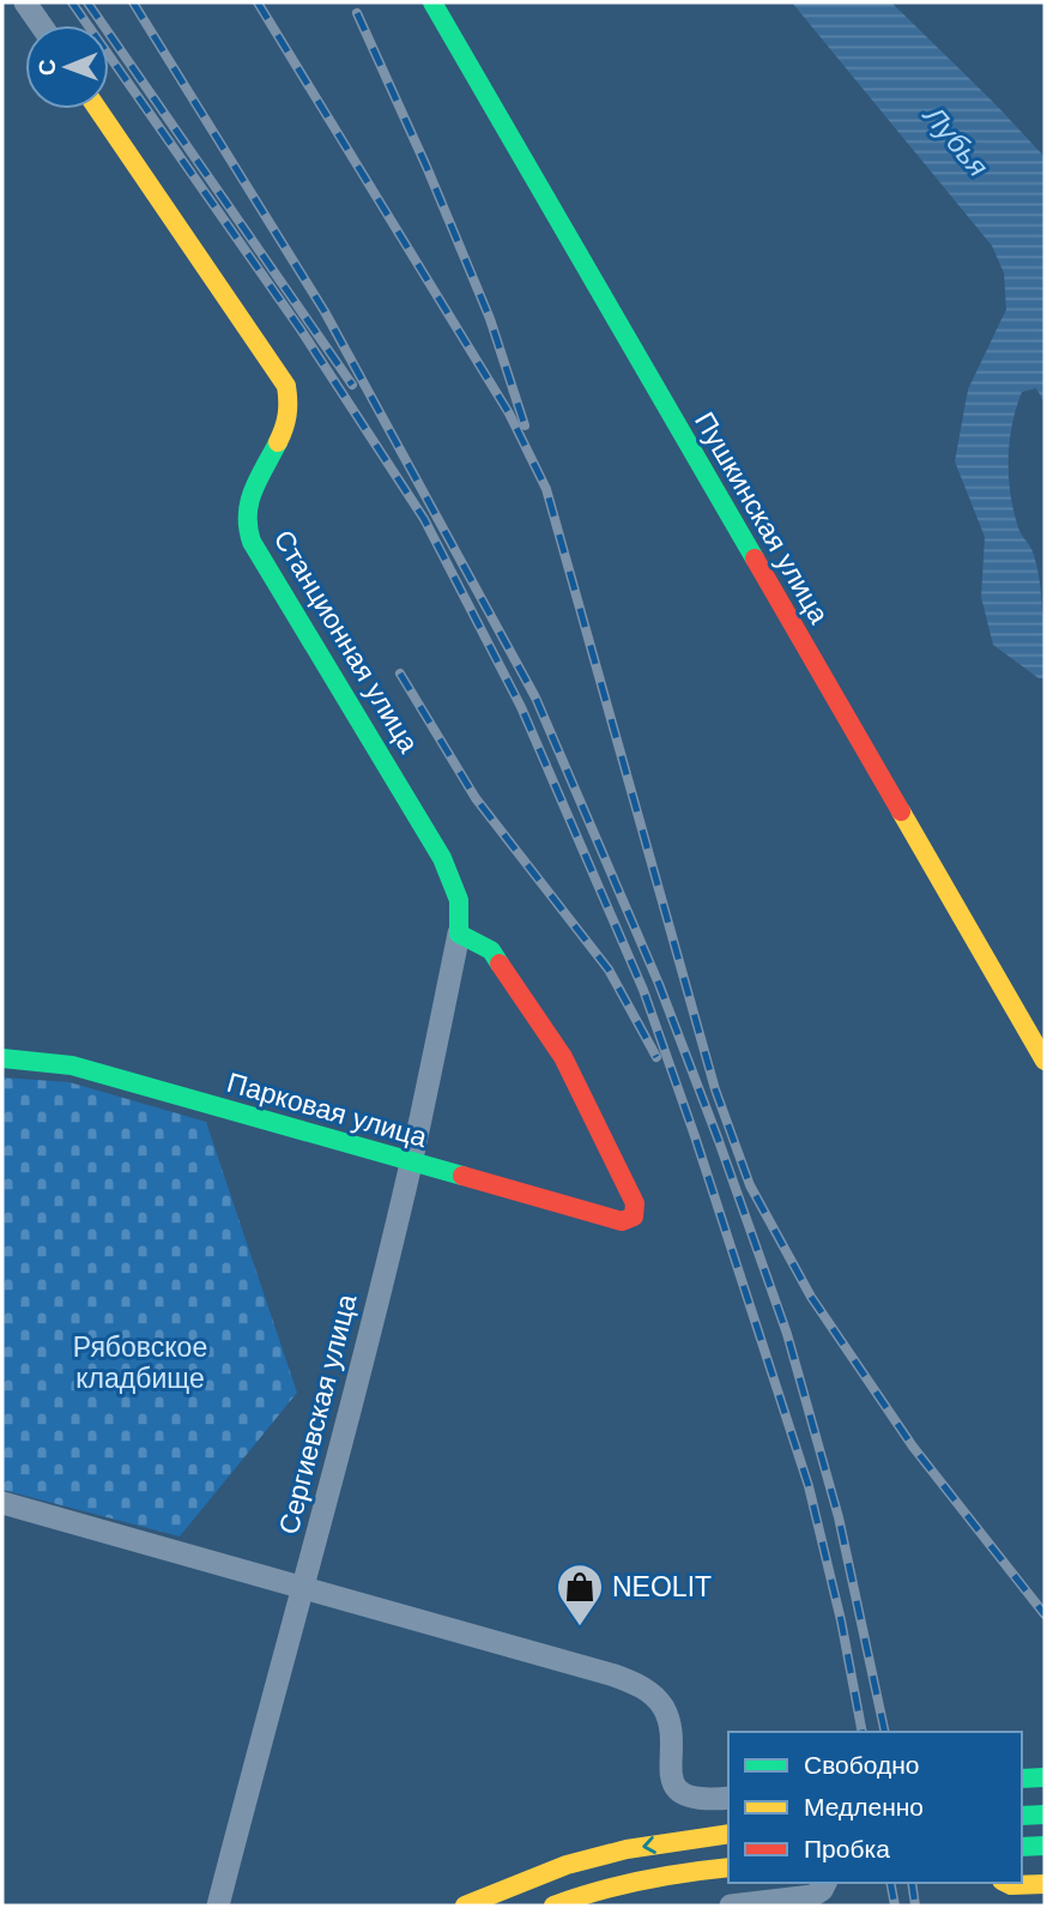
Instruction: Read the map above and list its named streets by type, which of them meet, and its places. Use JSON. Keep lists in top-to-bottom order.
{
  "streets": {
    "street": [
      "Пушкинская улица",
      "Станционная улица",
      "Парковая улица",
      "Сергиевская улица"
    ]
  },
  "crossings": [
    ["Станционная улица", "Парковая улица"],
    ["Станционная улица", "Сергиевская улица"],
    ["Парковая улица", "Сергиевская улица"]
  ],
  "water": ["Лубья"],
  "parks": ["Рябовское кладбище"],
  "places": {
    "shop": ["NEOLIT"]
  },
  "legend": ["Свободно", "Медленно", "Пробка"],
  "north": "left"
}
